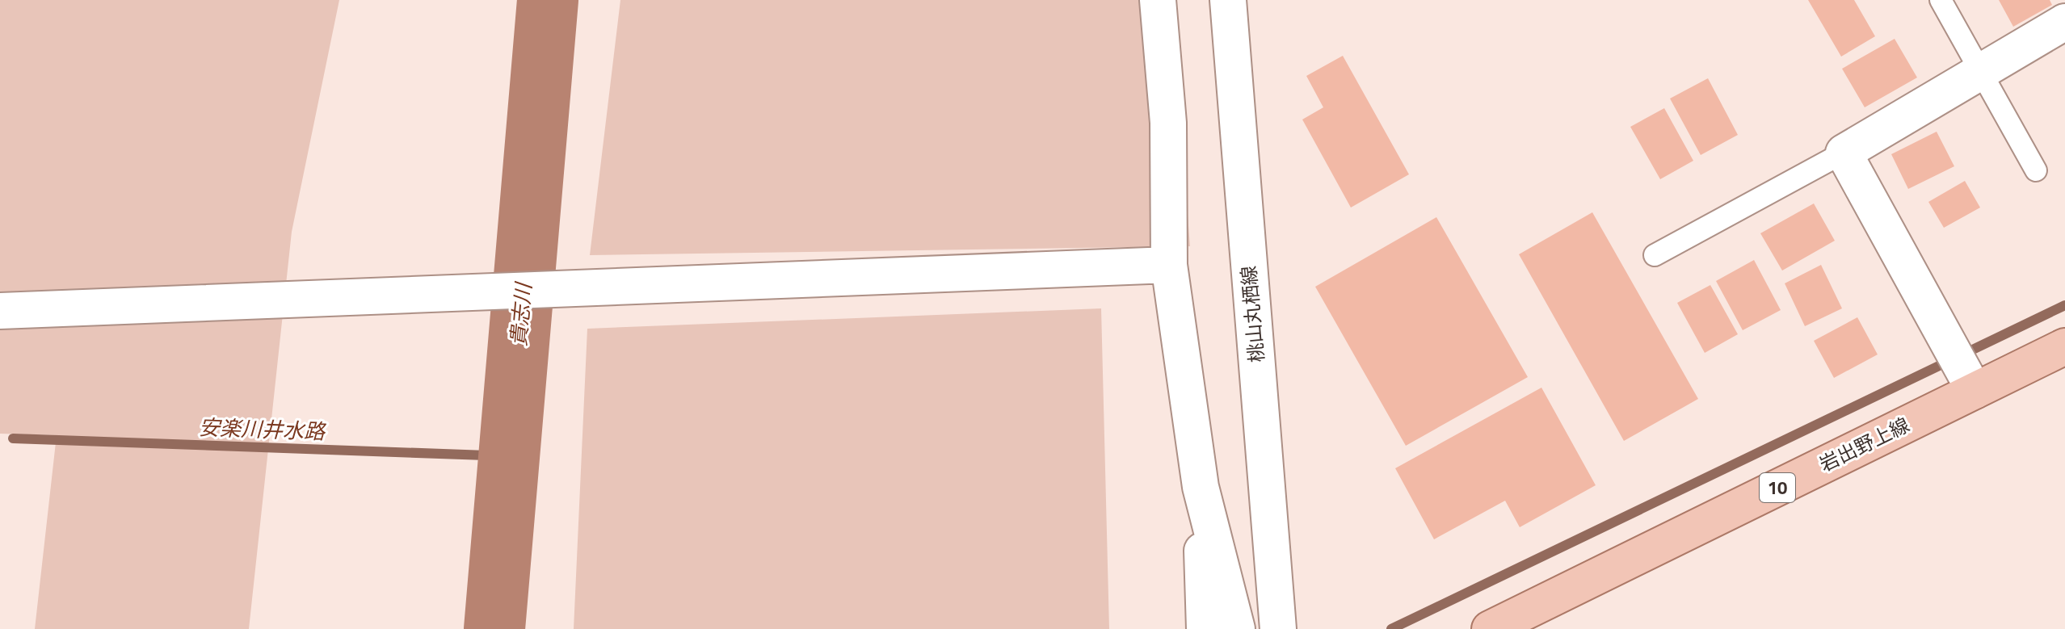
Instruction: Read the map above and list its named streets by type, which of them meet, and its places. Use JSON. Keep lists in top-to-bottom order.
{
  "streets": {
    "main road": ["岩出野上線", "10"],
    "street": ["桃山丸栖線"]
  },
  "water": ["貴志川", "安楽川井水路"]
}
